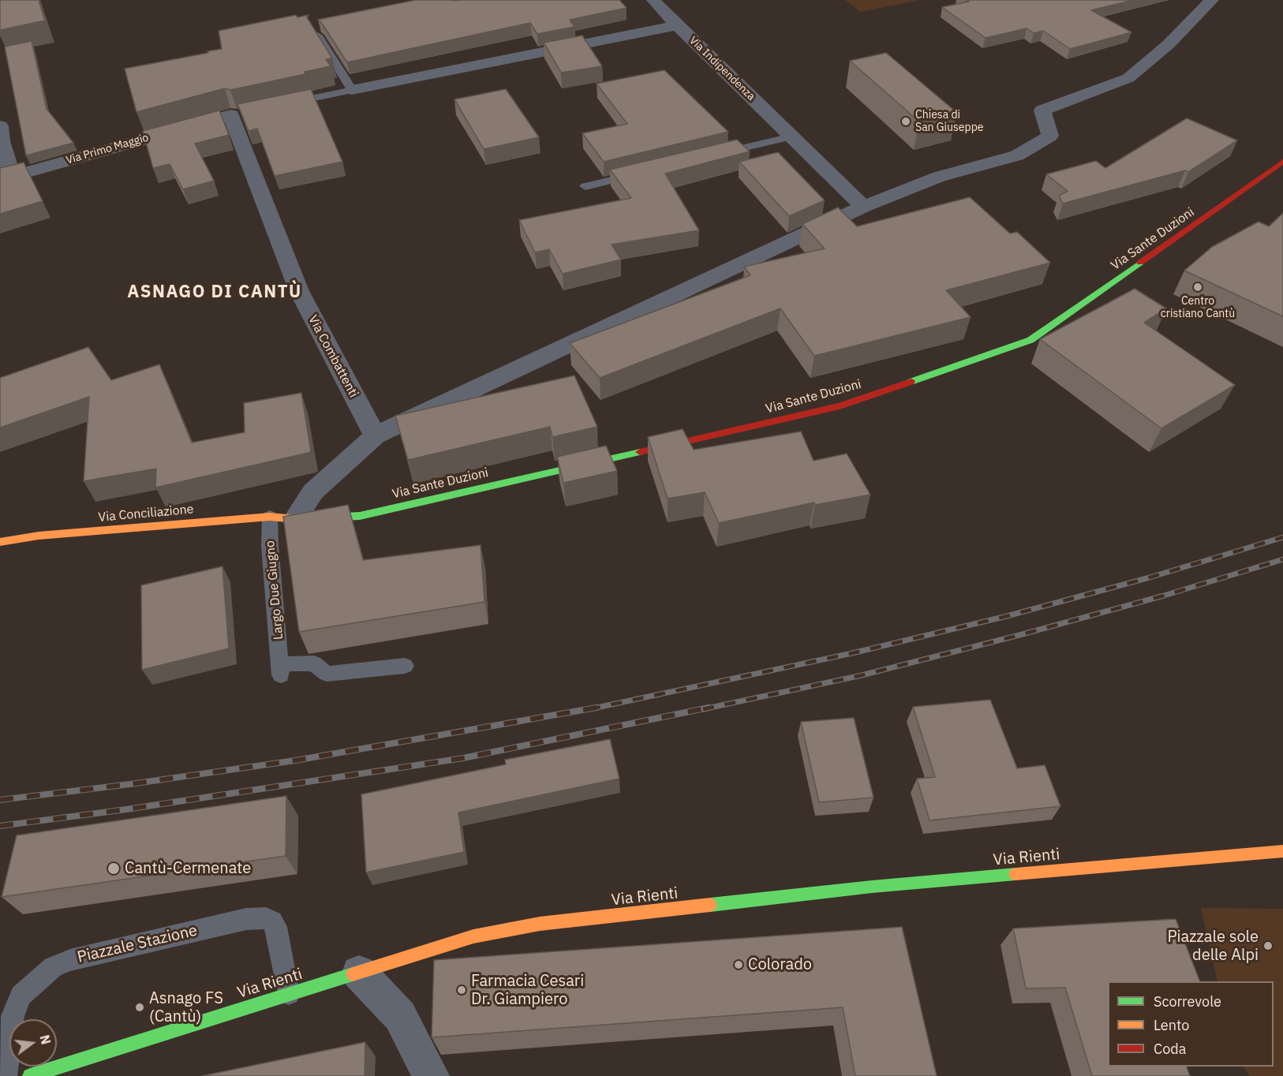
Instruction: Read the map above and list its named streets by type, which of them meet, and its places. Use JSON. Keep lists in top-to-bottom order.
{
  "streets": {
    "street": [
      "Via Indipendenza",
      "Via Primo Maggio",
      "Via Sante Duzioni",
      "Via Combattenti",
      "Via Conciliazione",
      "Via Rienti"
    ],
    "lane": ["Largo Due Giugno", "Piazzale Stazione"]
  },
  "crossings": [
    ["Via Primo Maggio", "Via Combattenti"],
    ["Via Sante Duzioni", "Via Conciliazione"],
    ["Via Conciliazione", "Largo Due Giugno"],
    ["Via Rienti", "Piazzale Stazione"]
  ],
  "districts": ["ASNAGO DI CANTÙ"],
  "places": [
    "Chiesa di San Giuseppe",
    "Centro cristiano Cantù",
    "Cantù-Cermenate",
    "Piazzale sole delle Alpi",
    "Colorado",
    "Farmacia Cesari Dr. Giampiero",
    "Asnago FS (Cantù)"
  ],
  "legend": ["Scorrevole", "Lento", "Coda"],
  "north": "right"
}
